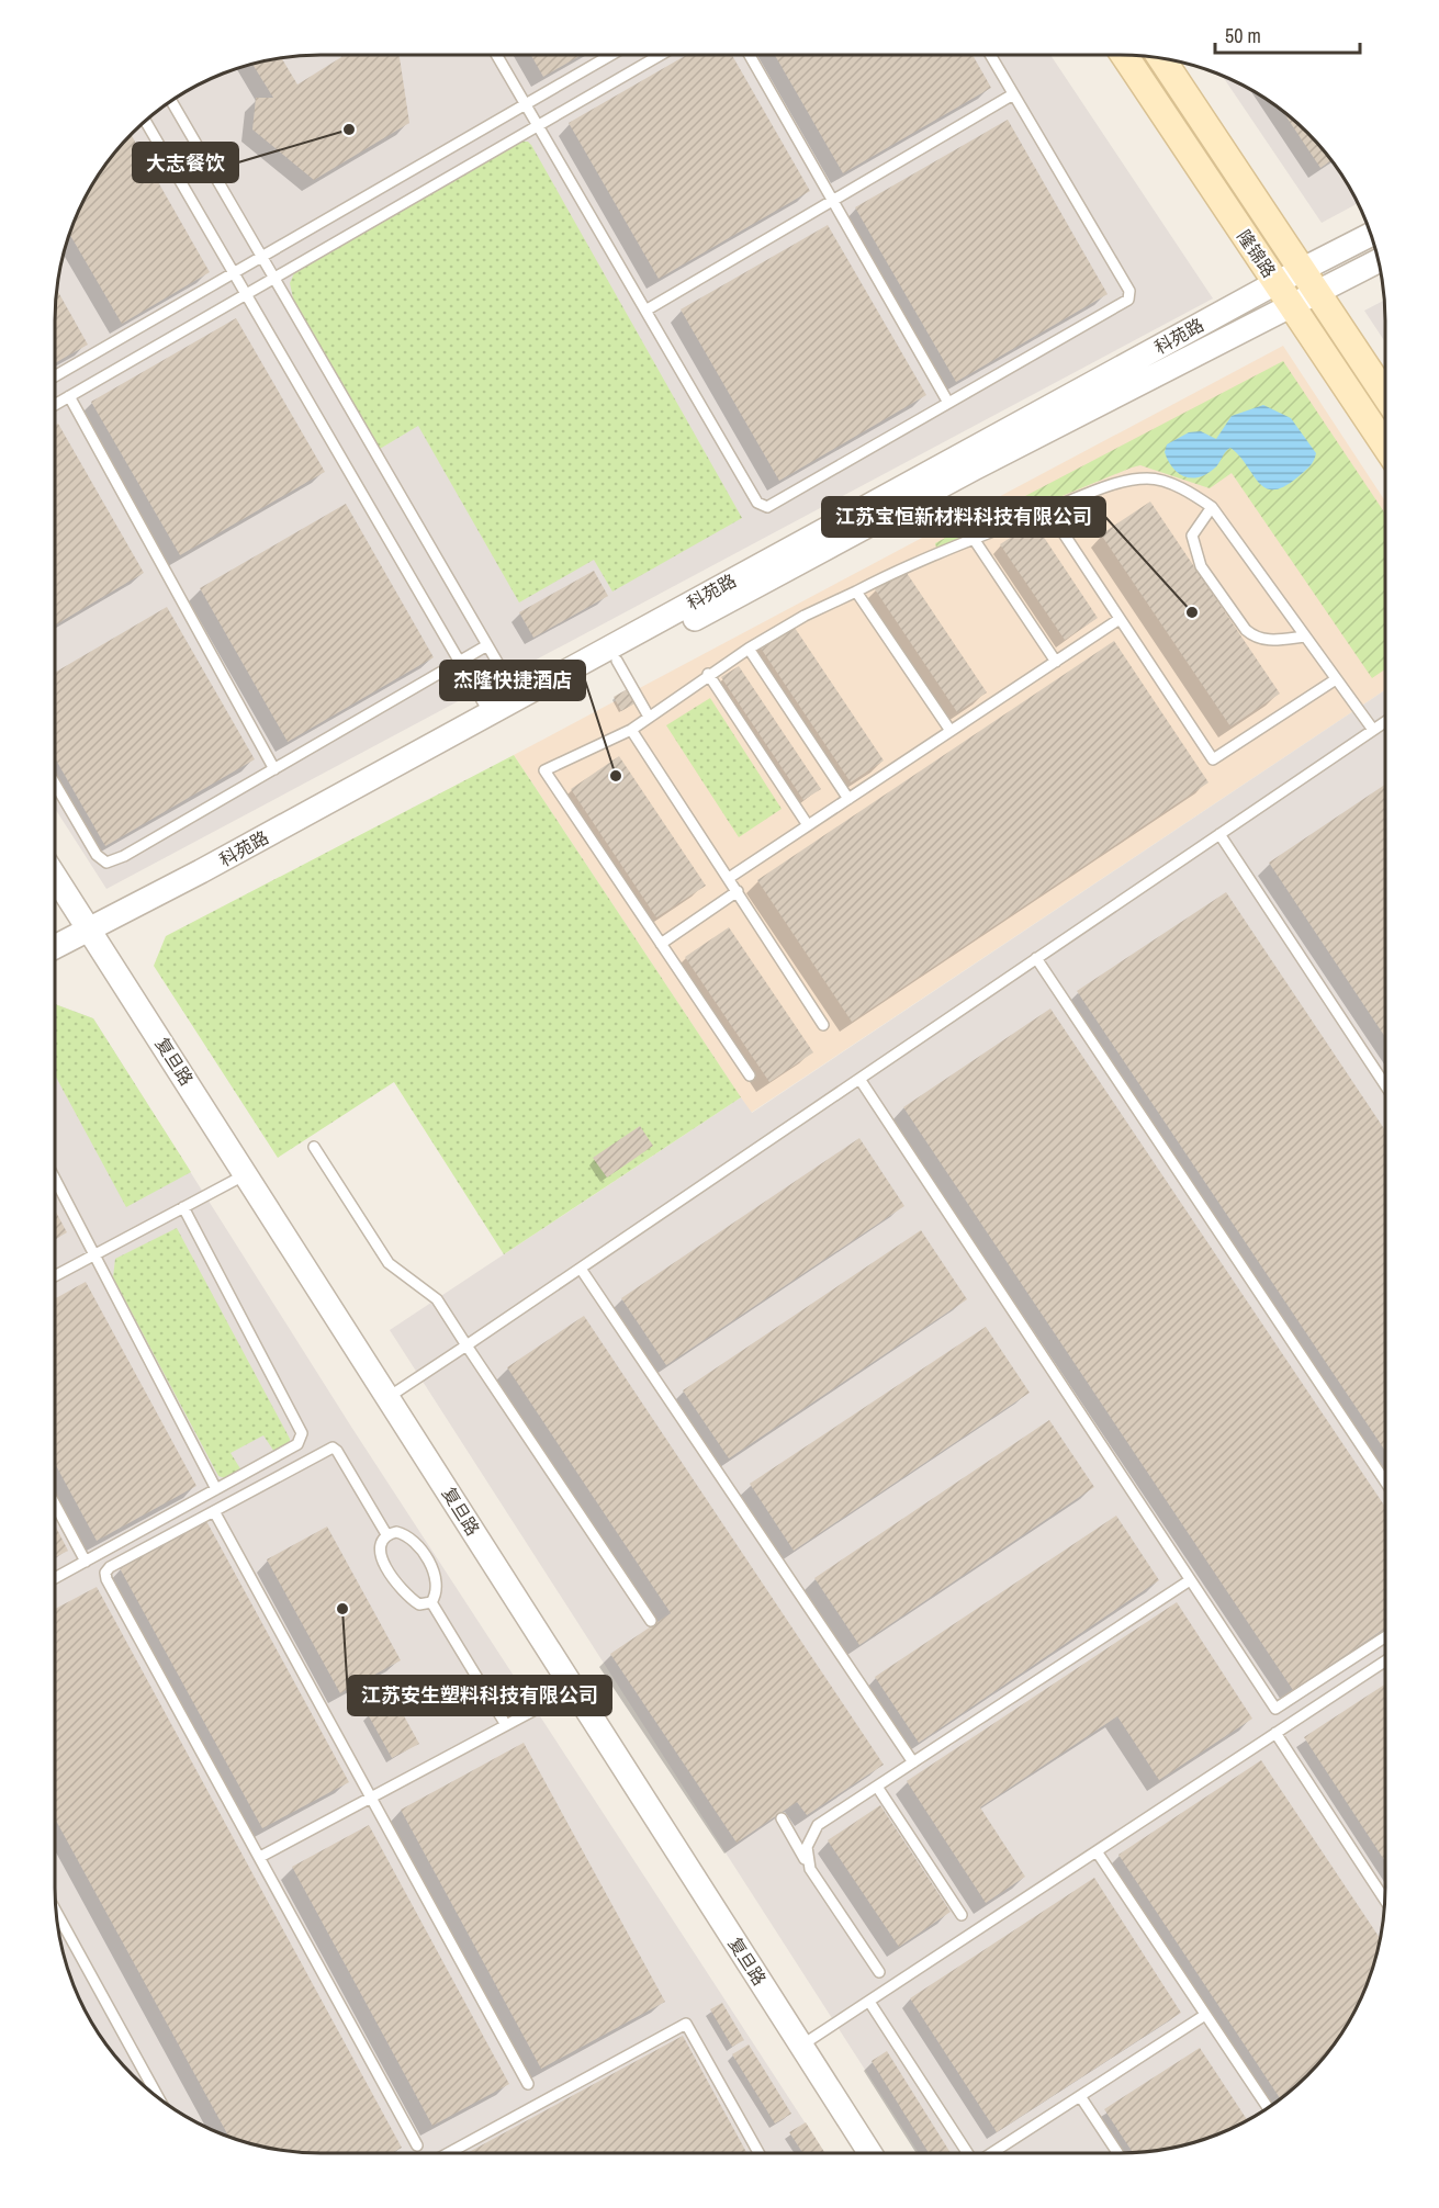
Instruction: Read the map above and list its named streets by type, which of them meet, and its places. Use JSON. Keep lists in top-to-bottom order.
{
  "streets": {
    "main road": ["隆锦路"],
    "street": ["科苑路", "复旦路"]
  },
  "crossings": [
    ["隆锦路", "科苑路"],
    ["科苑路", "复旦路"]
  ],
  "places": [
    "大志餐饮",
    "江苏宝恒新材料科技有限公司",
    "杰隆快捷酒店",
    "江苏安生塑料科技有限公司"
  ],
  "scale_bar": "50 m"
}
